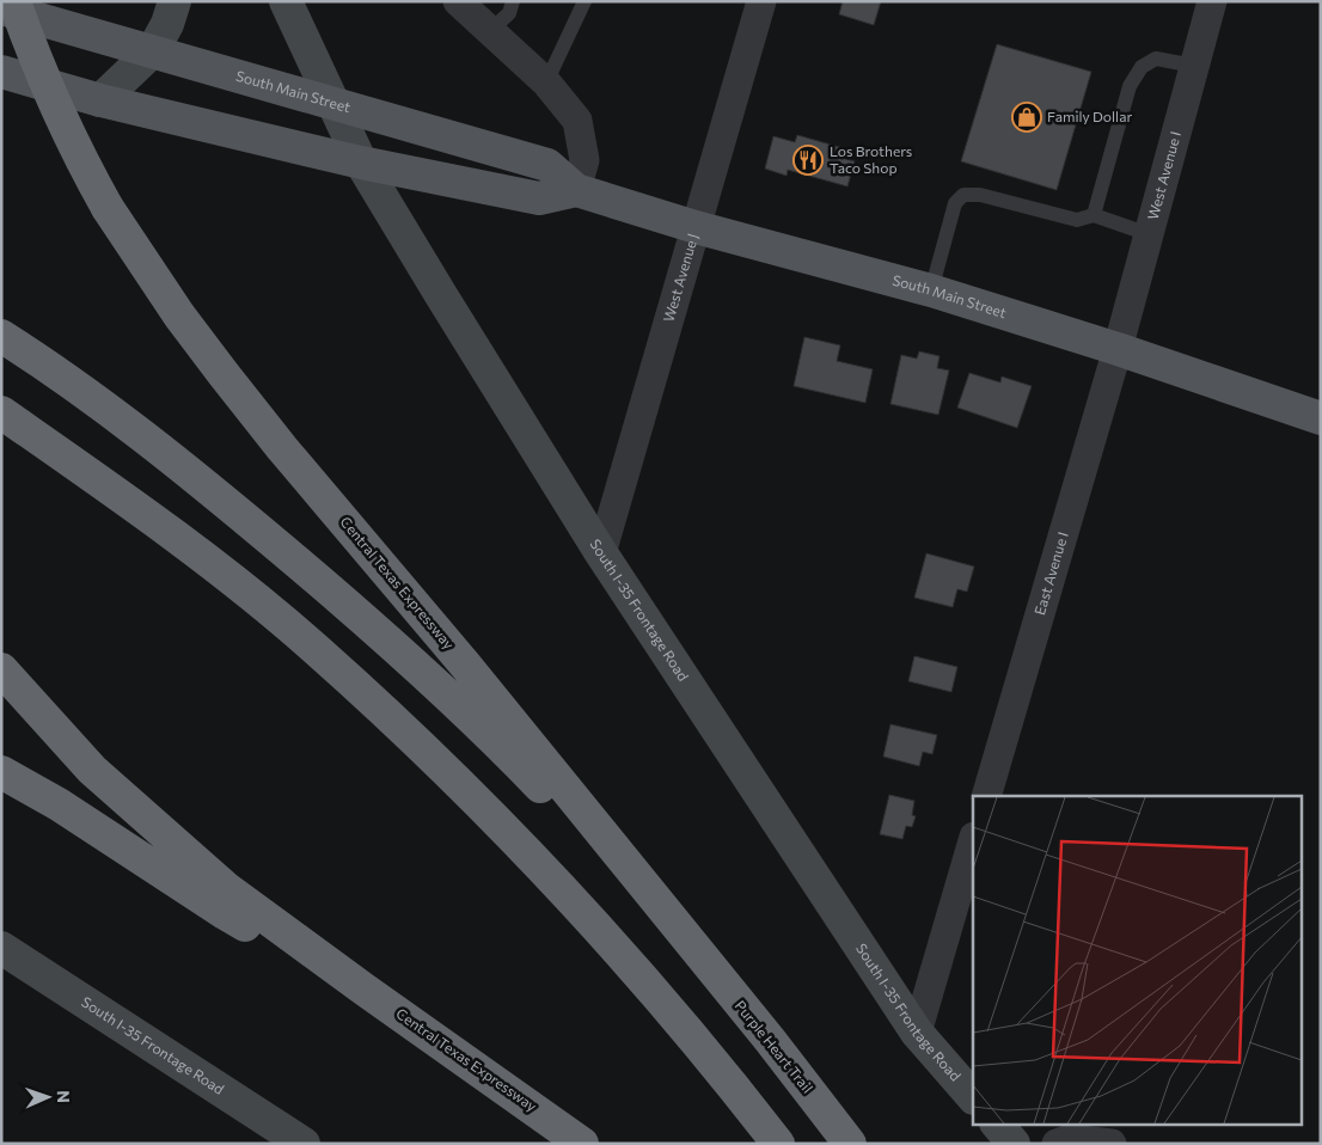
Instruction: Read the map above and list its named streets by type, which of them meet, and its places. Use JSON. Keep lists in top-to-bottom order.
{
  "streets": {
    "highway": ["Central Texas Expressway", "Purple Heart Trail"],
    "main road": ["South Main Street", "South I-35 Frontage Road"],
    "street": ["West Avenue I", "West Avenue J", "East Avenue I"]
  },
  "crossings": [
    ["South Main Street", "West Avenue I"],
    ["South Main Street", "West Avenue J"],
    ["South Main Street", "East Avenue I"],
    ["South Main Street", "South I-35 Frontage Road"],
    ["West Avenue I", "East Avenue I"],
    ["West Avenue J", "South I-35 Frontage Road"],
    ["Central Texas Expressway", "Purple Heart Trail"]
  ],
  "places": {
    "shop": ["Family Dollar"],
    "restaurant": ["Los Brothers Taco Shop"]
  },
  "north": "right"
}
